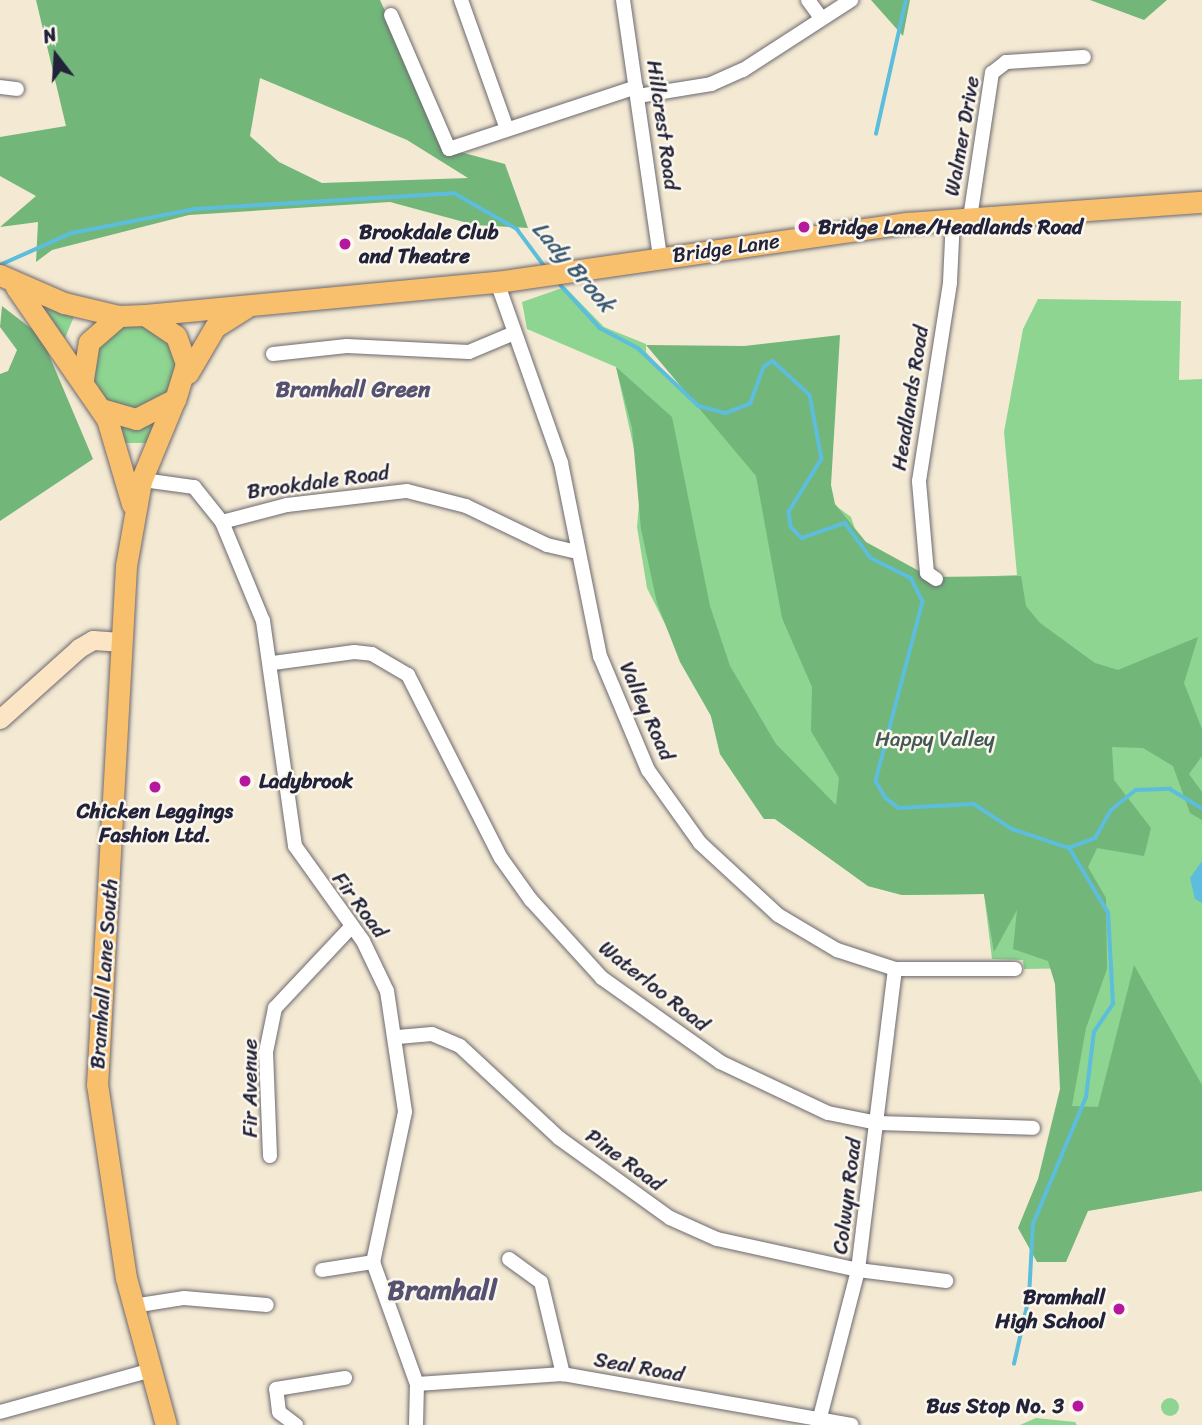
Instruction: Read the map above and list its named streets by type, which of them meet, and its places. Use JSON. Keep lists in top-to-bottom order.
{
  "streets": {
    "main road": ["Bridge Lane", "Bramhall Lane South"],
    "street": [
      "Hillcrest Road",
      "Walmer Drive",
      "Headlands Road",
      "Brookdale Road",
      "Valley Road",
      "Fir Road",
      "Waterloo Road",
      "Fir Avenue",
      "Pine Road",
      "Colwyn Road",
      "Seal Road"
    ]
  },
  "crossings": [
    ["Hillcrest Road", "Bridge Lane"],
    ["Walmer Drive", "Bridge Lane"],
    ["Walmer Drive", "Headlands Road"],
    ["Bridge Lane", "Headlands Road"],
    ["Bridge Lane", "Valley Road"],
    ["Bridge Lane", "Bramhall Lane South"],
    ["Brookdale Road", "Valley Road"],
    ["Brookdale Road", "Fir Road"],
    ["Valley Road", "Colwyn Road"],
    ["Fir Road", "Bramhall Lane South"],
    ["Fir Road", "Waterloo Road"],
    ["Fir Road", "Fir Avenue"],
    ["Fir Road", "Pine Road"],
    ["Waterloo Road", "Colwyn Road"],
    ["Pine Road", "Colwyn Road"],
    ["Colwyn Road", "Seal Road"]
  ],
  "districts": ["Bramhall Green", "Bramhall"],
  "water": ["Lady Brook"],
  "parks": ["Happy Valley"],
  "places": [
    "Bridge Lane/Headlands Road",
    "Brookdale Club and Theatre",
    "Ladybrook",
    "Chicken Leggings Fashion Ltd.",
    "Bramhall High School",
    "Bus Stop No. 3"
  ],
  "north": "top"
}
